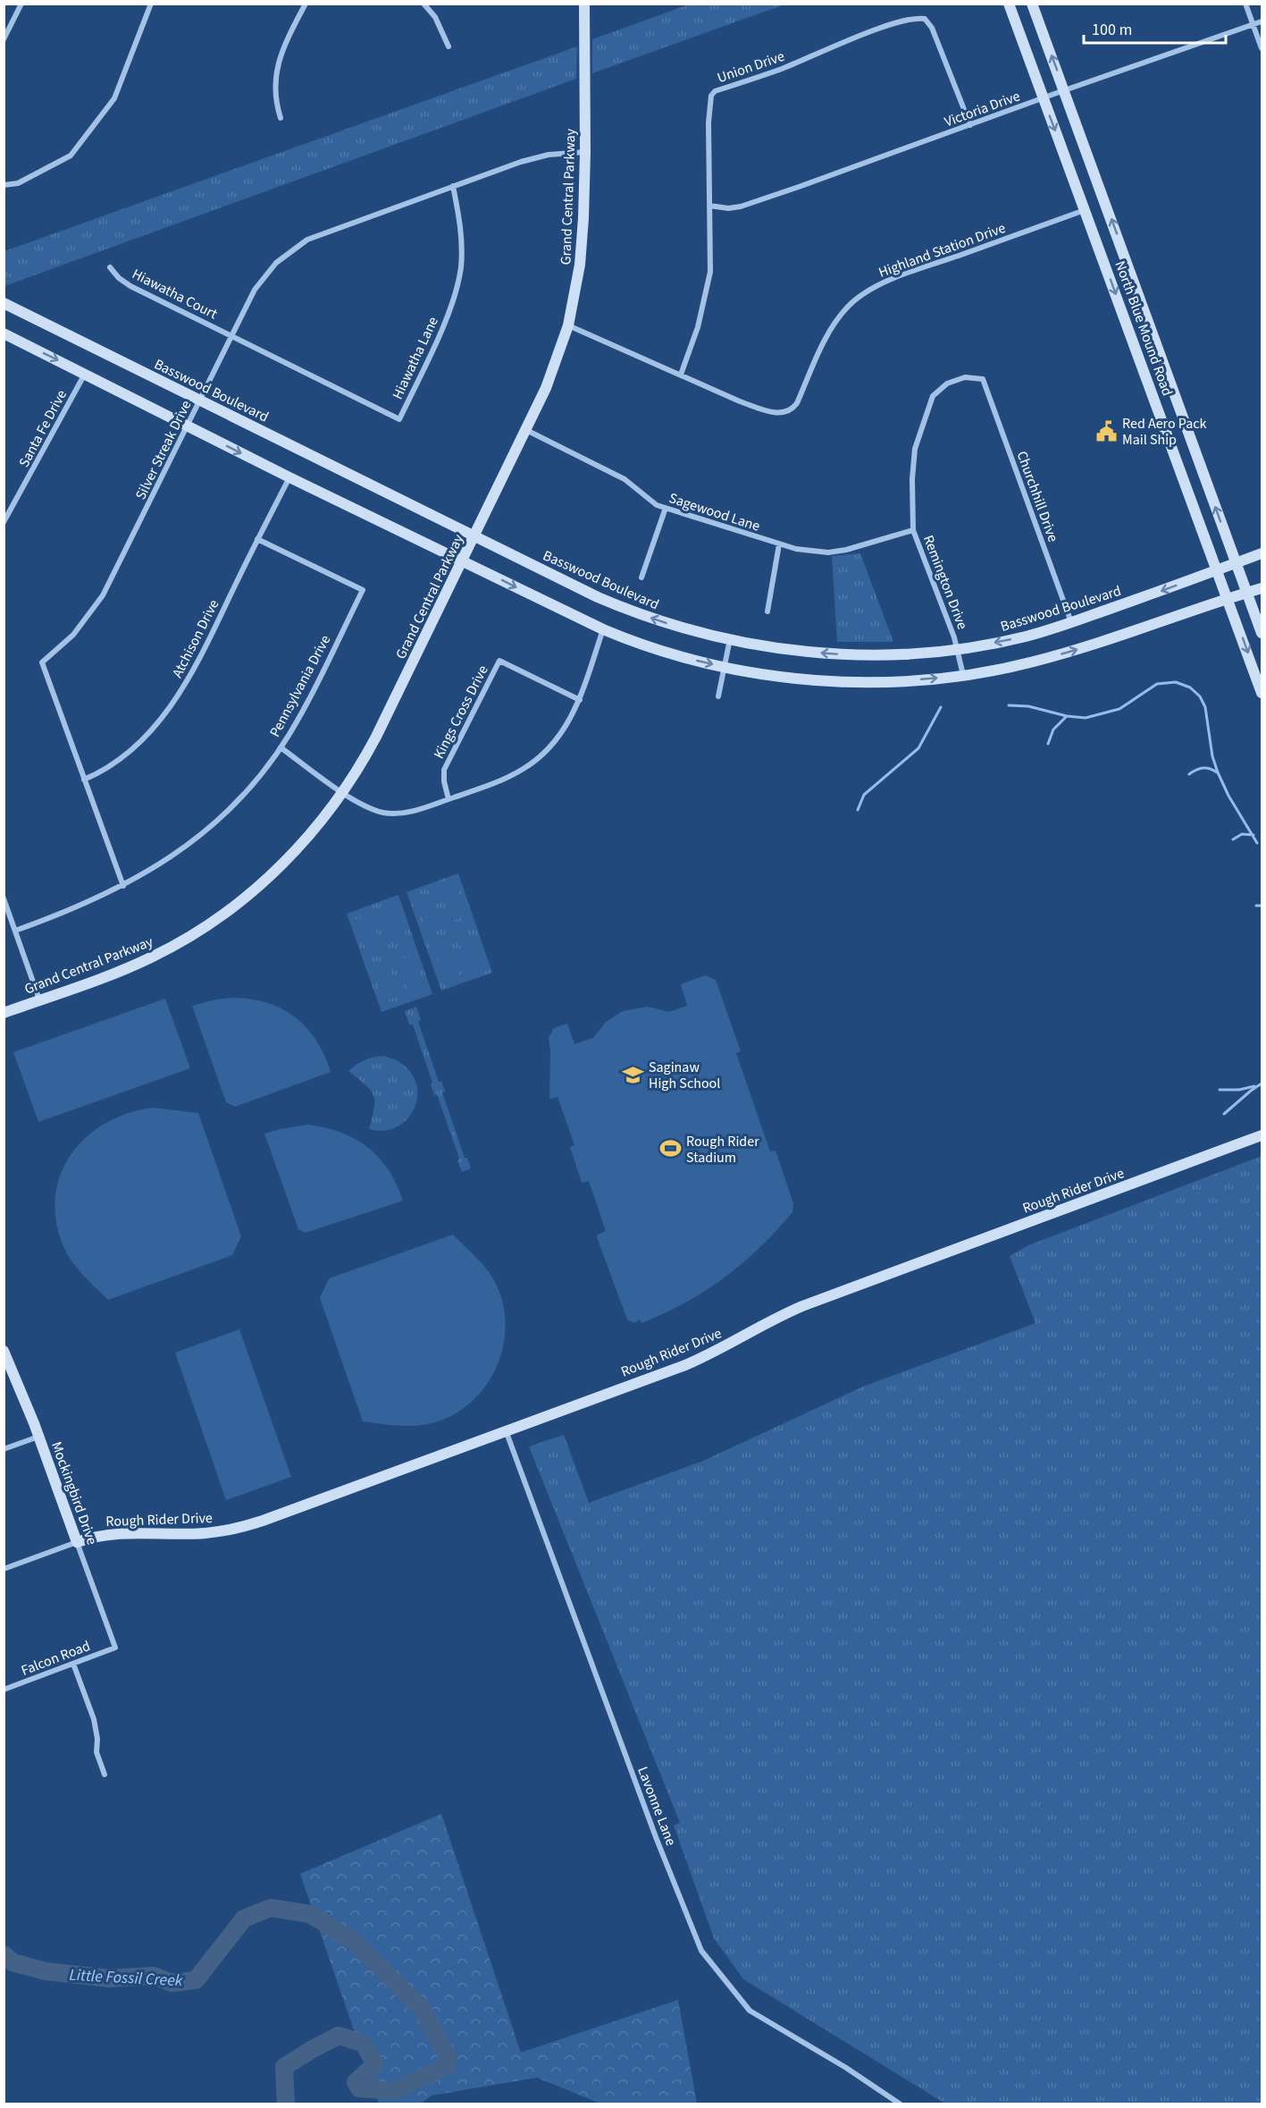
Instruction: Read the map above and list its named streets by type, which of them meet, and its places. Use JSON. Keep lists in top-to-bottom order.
{
  "streets": {
    "main road": [
      "Grand Central Parkway",
      "North Blue Mound Road",
      "Basswood Boulevard",
      "Rough Rider Drive",
      "Mockingbird Drive"
    ],
    "street": [
      "Union Drive",
      "Victoria Drive",
      "Highland Station Drive",
      "Hiawatha Court",
      "Hiawatha Lane",
      "Santa Fe Drive",
      "Silver Streak Drive",
      "Churchhill Drive",
      "Sagewood Lane",
      "Remington Drive",
      "Atchison Drive",
      "Pennsylvania Drive",
      "Kings Cross Drive",
      "Falcon Road",
      "Lavonne Lane"
    ]
  },
  "crossings": [
    ["Union Drive", "Victoria Drive"],
    ["Union Drive", "Highland Station Drive"],
    ["Victoria Drive", "North Blue Mound Road"],
    ["Grand Central Parkway", "Highland Station Drive"],
    ["Grand Central Parkway", "Basswood Boulevard"],
    ["Grand Central Parkway", "Silver Streak Drive"],
    ["Grand Central Parkway", "Sagewood Lane"],
    ["Highland Station Drive", "North Blue Mound Road"],
    ["Hiawatha Court", "Hiawatha Lane"],
    ["Hiawatha Court", "Silver Streak Drive"],
    ["North Blue Mound Road", "Basswood Boulevard"],
    ["Hiawatha Lane", "Silver Streak Drive"],
    ["Basswood Boulevard", "Silver Streak Drive"],
    ["Basswood Boulevard", "Churchhill Drive"],
    ["Basswood Boulevard", "Remington Drive"],
    ["Silver Streak Drive", "Atchison Drive"],
    ["Silver Streak Drive", "Pennsylvania Drive"],
    ["Churchhill Drive", "Remington Drive"],
    ["Sagewood Lane", "Remington Drive"],
    ["Atchison Drive", "Pennsylvania Drive"],
    ["Rough Rider Drive", "Mockingbird Drive"],
    ["Rough Rider Drive", "Lavonne Lane"],
    ["Mockingbird Drive", "Falcon Road"]
  ],
  "water": ["Little Fossil Creek"],
  "places": {
    "public building": ["Red Aero Pack Mail Ship"],
    "school or university": ["Saginaw High School"],
    "sports": ["Rough Rider Stadium"]
  },
  "scale_bar": "100 m"
}
